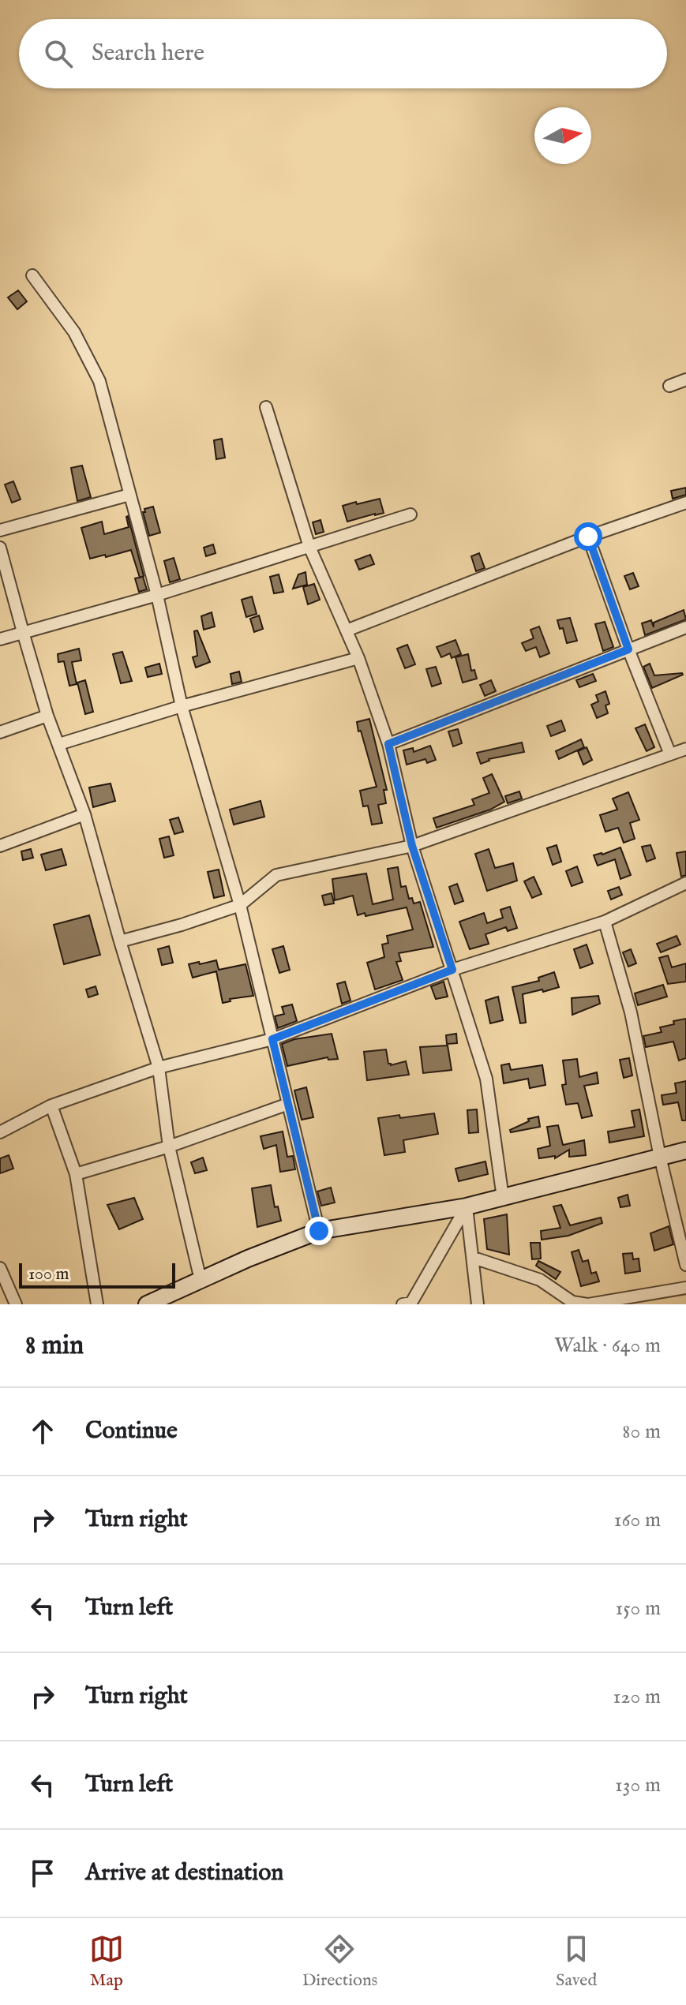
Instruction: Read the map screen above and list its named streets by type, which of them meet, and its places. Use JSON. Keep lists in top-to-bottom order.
{
  "scale_bar": "100 m",
  "north": "right",
  "page": {
    "search": "Search here",
    "scale": "100 m",
    "heading": ["8 min", "Walk · 640 m"],
    "list": [
      ["Continue", "80 m"],
      ["Turn right", "160 m"],
      ["Turn left", "150 m"],
      ["Turn right", "120 m"],
      ["Turn left", "130 m"],
      "Arrive at destination"
    ],
    "nav": ["Map", "Directions", "Saved"]
  }
}
